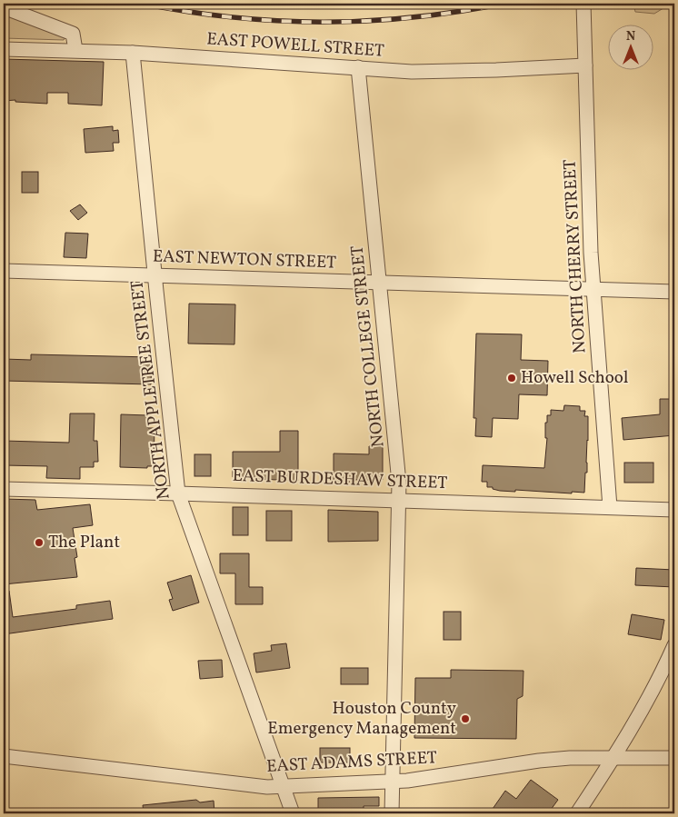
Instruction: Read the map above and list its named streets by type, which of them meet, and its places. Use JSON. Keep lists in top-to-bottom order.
{
  "streets": {
    "street": [
      "EAST POWELL STREET",
      "NORTH CHERRY STREET",
      "EAST NEWTON STREET",
      "NORTH COLLEGE STREET",
      "NORTH APPLETREE STREET",
      "EAST BURDESHAW STREET",
      "EAST ADAMS STREET"
    ]
  },
  "crossings": [
    ["EAST POWELL STREET", "NORTH CHERRY STREET"],
    ["EAST POWELL STREET", "NORTH COLLEGE STREET"],
    ["EAST POWELL STREET", "NORTH APPLETREE STREET"],
    ["NORTH CHERRY STREET", "EAST NEWTON STREET"],
    ["NORTH CHERRY STREET", "EAST BURDESHAW STREET"],
    ["EAST NEWTON STREET", "NORTH COLLEGE STREET"],
    ["EAST NEWTON STREET", "NORTH APPLETREE STREET"],
    ["NORTH COLLEGE STREET", "EAST BURDESHAW STREET"],
    ["NORTH COLLEGE STREET", "EAST ADAMS STREET"],
    ["NORTH APPLETREE STREET", "EAST BURDESHAW STREET"],
    ["NORTH APPLETREE STREET", "EAST ADAMS STREET"]
  ],
  "places": ["Howell School", "The Plant", "Houston County Emergency Management"],
  "north": "top"
}
